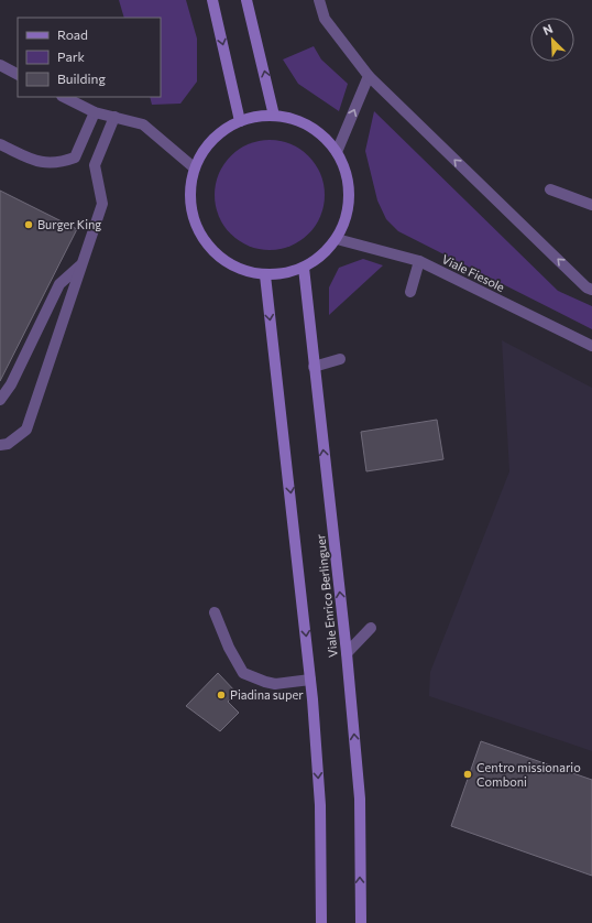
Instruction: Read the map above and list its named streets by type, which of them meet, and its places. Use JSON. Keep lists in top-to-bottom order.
{
  "streets": {
    "main road": ["Viale Enrico Berlinguer"],
    "street": ["Viale Fiesole"]
  },
  "places": ["Burger King", "Piadina super", "Centro missionario Comboni"],
  "legend": ["Road", "Park", "Building"],
  "north": "top left"
}
